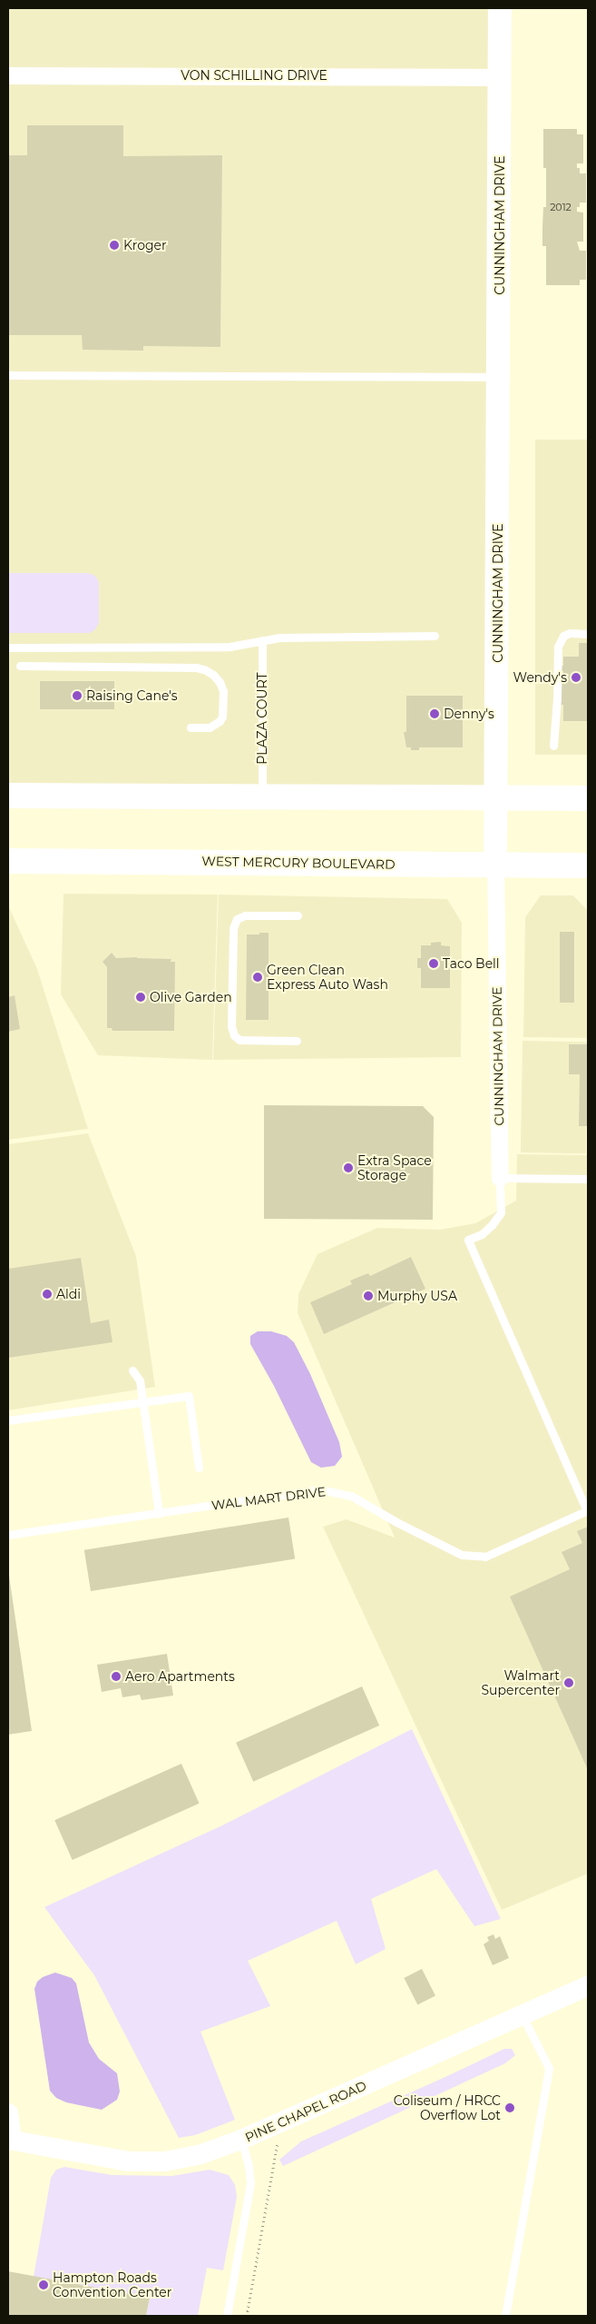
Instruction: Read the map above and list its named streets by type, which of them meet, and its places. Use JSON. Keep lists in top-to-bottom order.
{
  "streets": {
    "main road": ["CUNNINGHAM DRIVE", "WEST MERCURY BOULEVARD"],
    "street": ["VON SCHILLING DRIVE", "PINE CHAPEL ROAD"],
    "lane": ["PLAZA COURT", "WAL MART DRIVE"]
  },
  "crossings": [
    ["VON SCHILLING DRIVE", "CUNNINGHAM DRIVE"],
    ["CUNNINGHAM DRIVE", "WEST MERCURY BOULEVARD"]
  ],
  "places": [
    "Kroger",
    "Wendy's",
    "Raising Cane's",
    "Denny's",
    "Taco Bell",
    "Green Clean Express Auto Wash",
    "Olive Garden",
    "Extra Space Storage",
    "Aldi",
    "Murphy USA",
    "Aero Apartments",
    "Walmart Supercenter",
    "Coliseum / HRCC Overflow Lot",
    "Hampton Roads Convention Center"
  ],
  "house_numbers": ["2012"]
}
